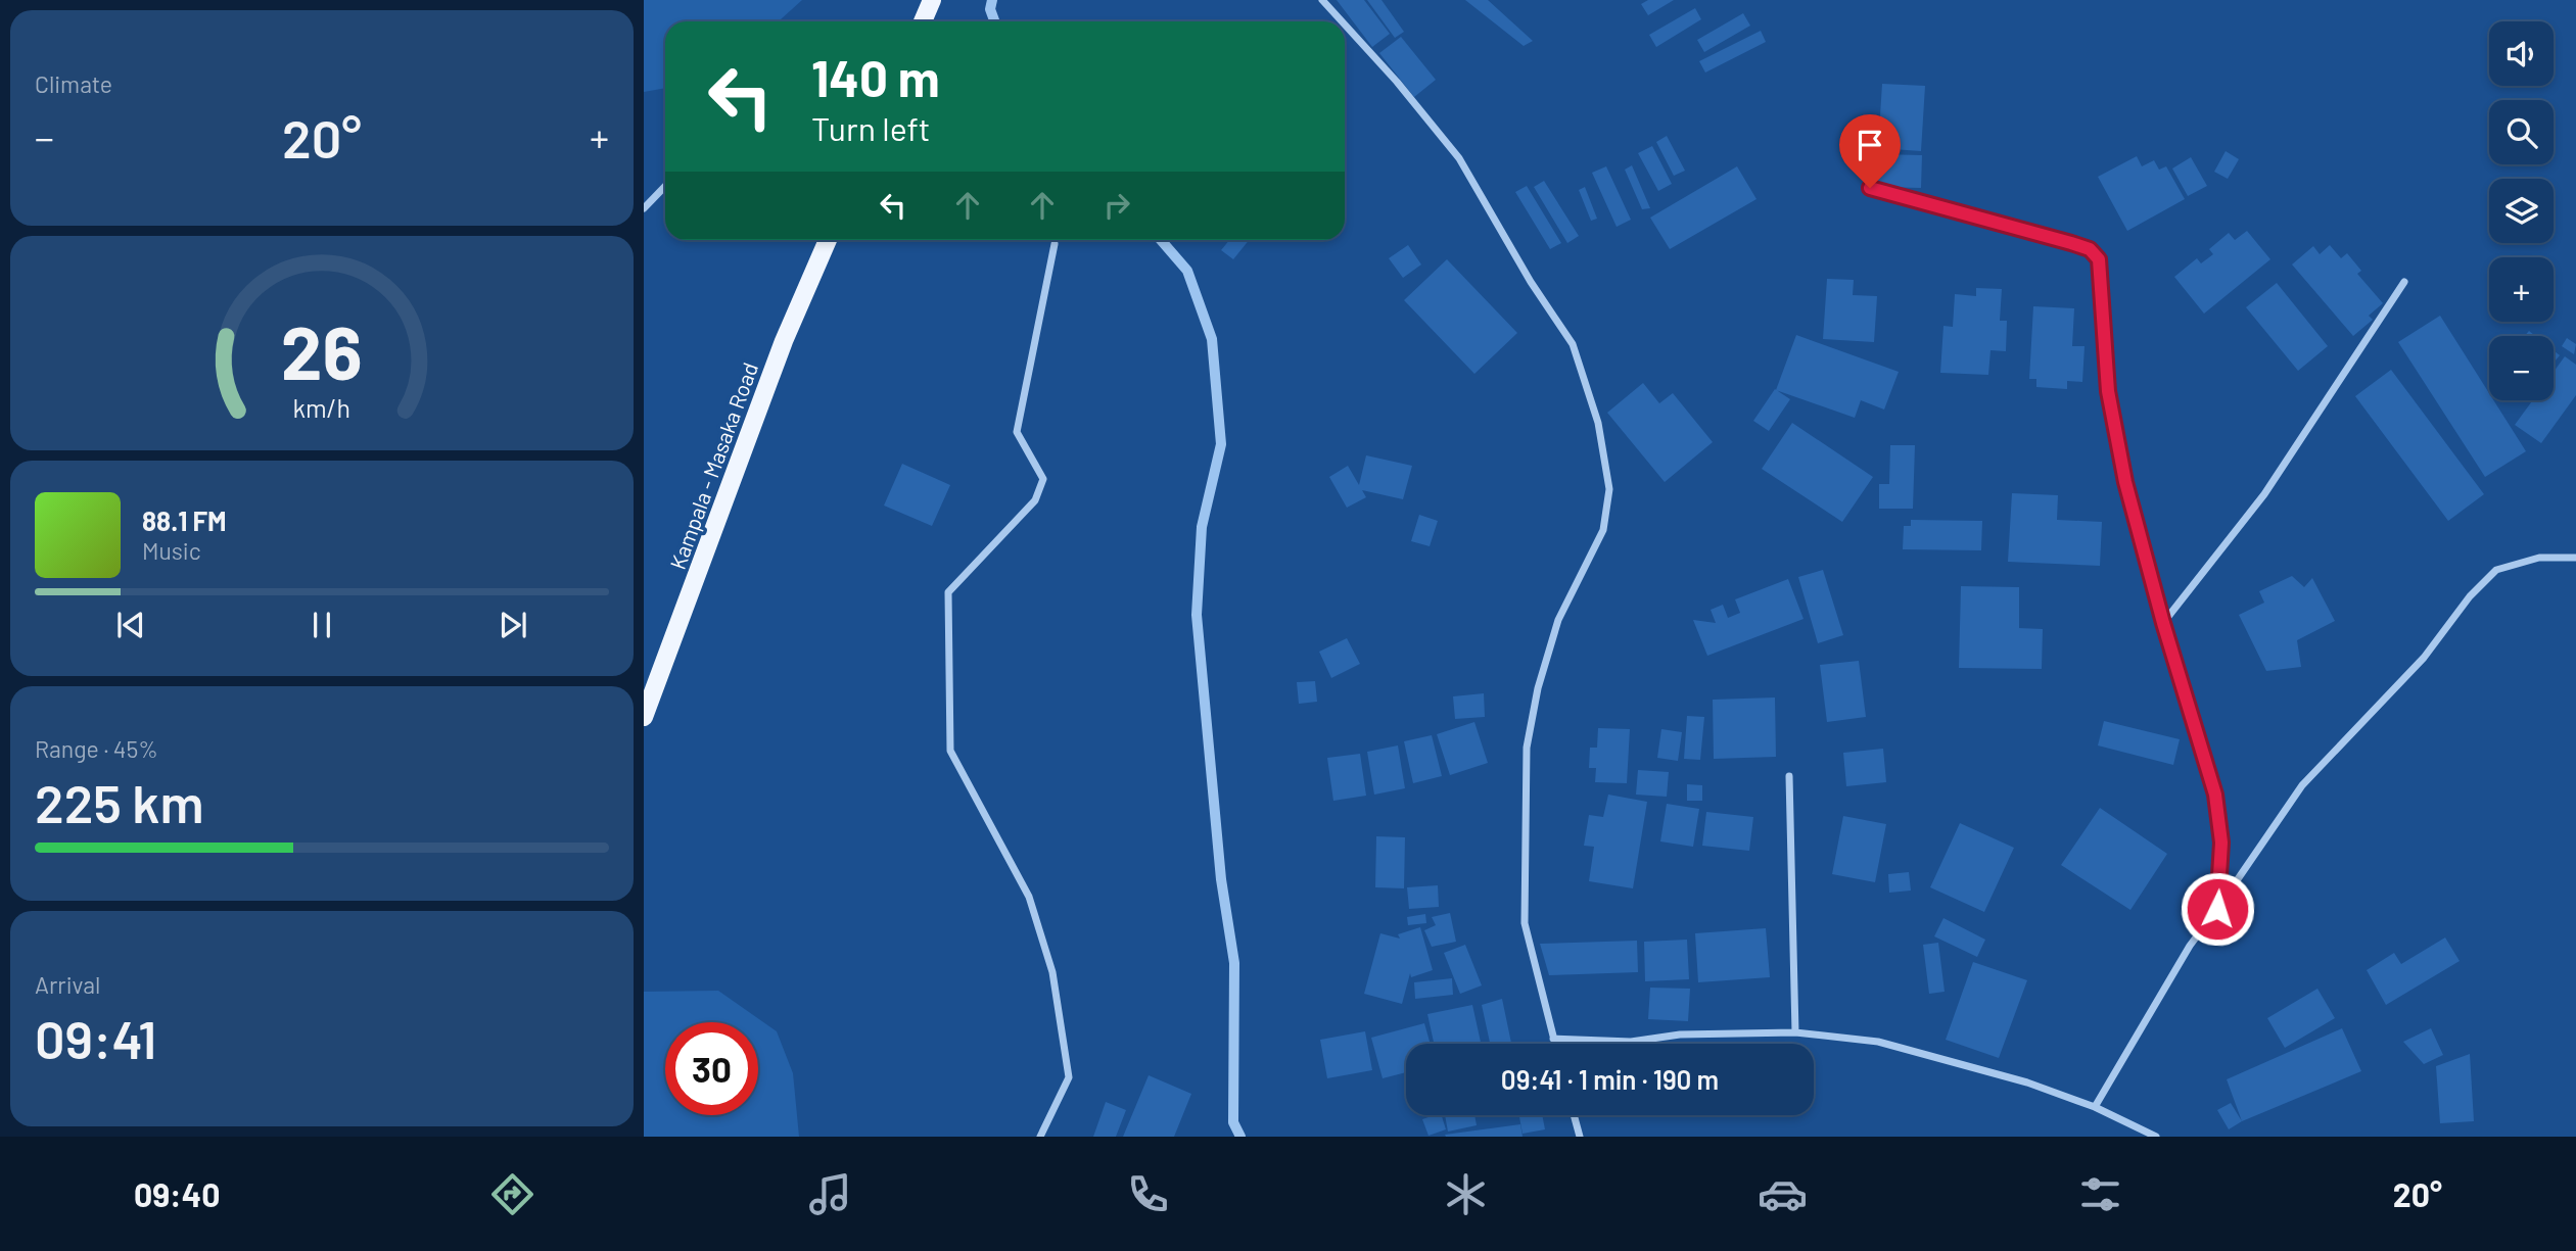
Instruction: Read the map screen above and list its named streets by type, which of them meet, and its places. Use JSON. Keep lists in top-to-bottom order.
{
  "streets": {
    "main road": ["Kampala - Masaka Road"]
  },
  "page": {
    "tile": [
      "Climate",
      ["Range · 45%", "225 km"],
      ["Arrival", "09:41"]
    ],
    "map_buttons": ["+", "−"],
    "turn": ["140 m", "Turn left"],
    "heat": ["−", "20°", "+"],
    "song": ["88.1 FM", "Music"],
    "limit": "30",
    "trip": "09:41 · 1 min · 190 m",
    "tabs": ["09:40", "20°"],
    "gauge": ["26", "km/h"]
  }
}
